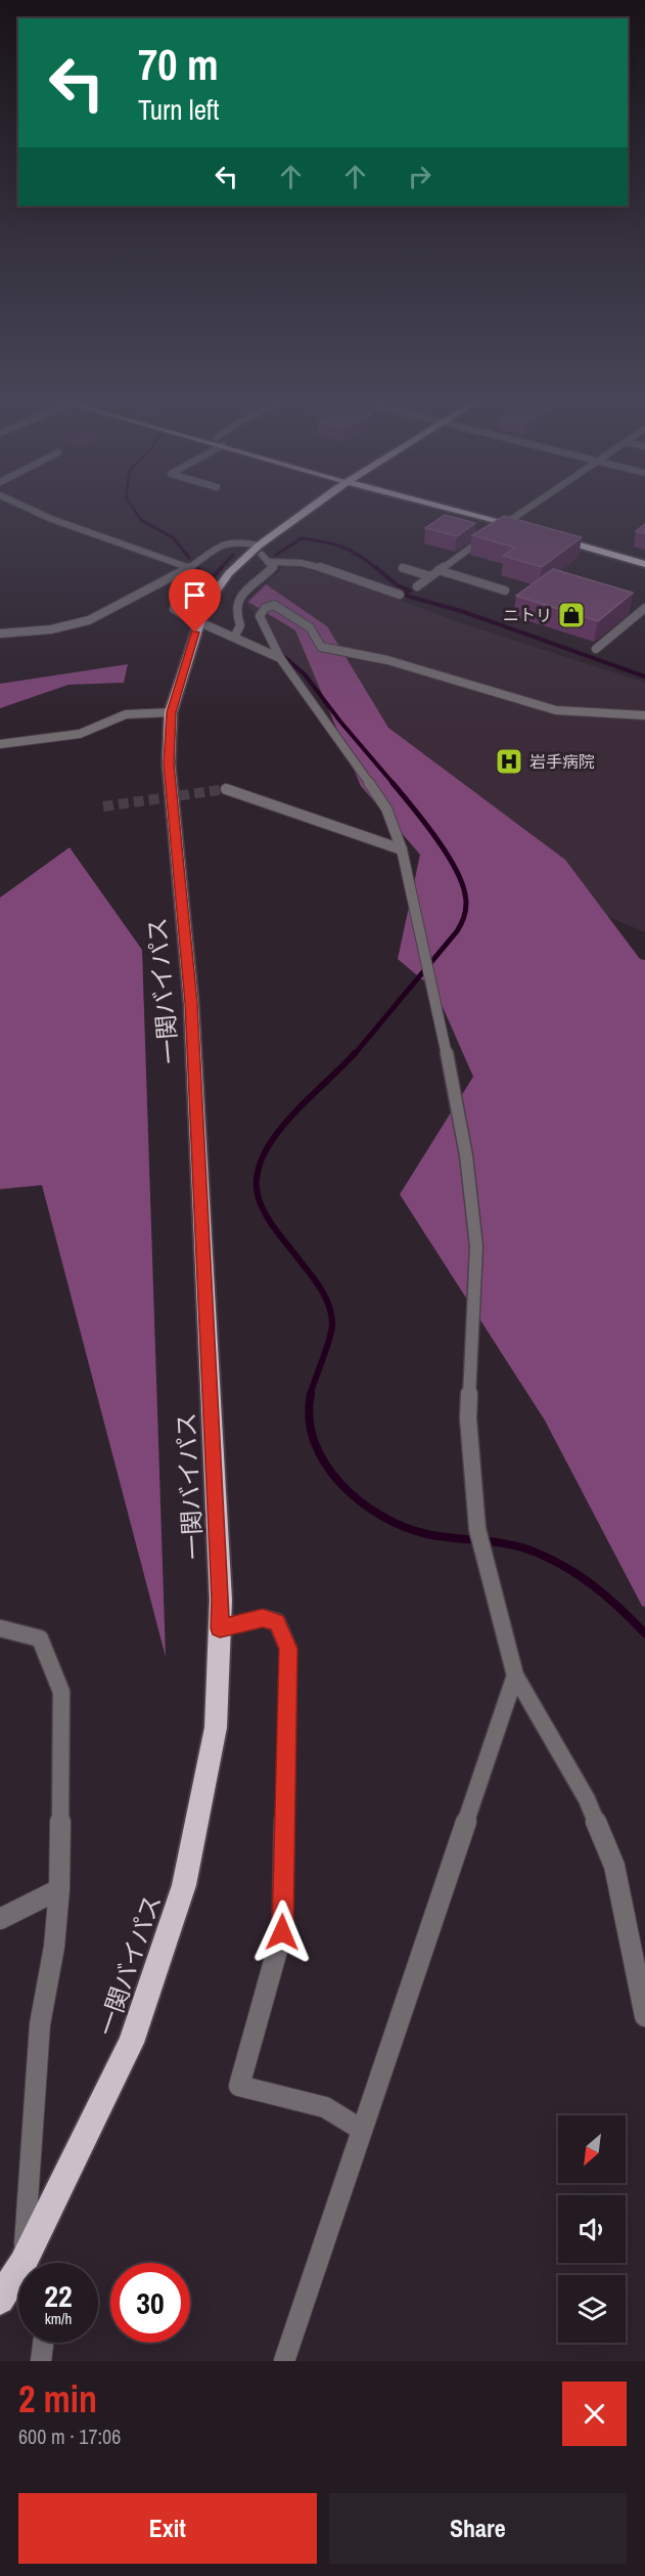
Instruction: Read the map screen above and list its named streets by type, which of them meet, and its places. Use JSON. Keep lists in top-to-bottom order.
{
  "streets": {
    "highway": ["一関バイパス"]
  },
  "places": {
    "shop": ["ニトリ"],
    "hospital": ["岩手病院"]
  },
  "north": "bottom left",
  "page": {
    "turn": ["70 m", "Turn left"],
    "speed": "22 km/h",
    "limit": "30",
    "heading": ["2 min", "600 m · 17:06"],
    "buttons": ["Exit", "Share"]
  }
}
